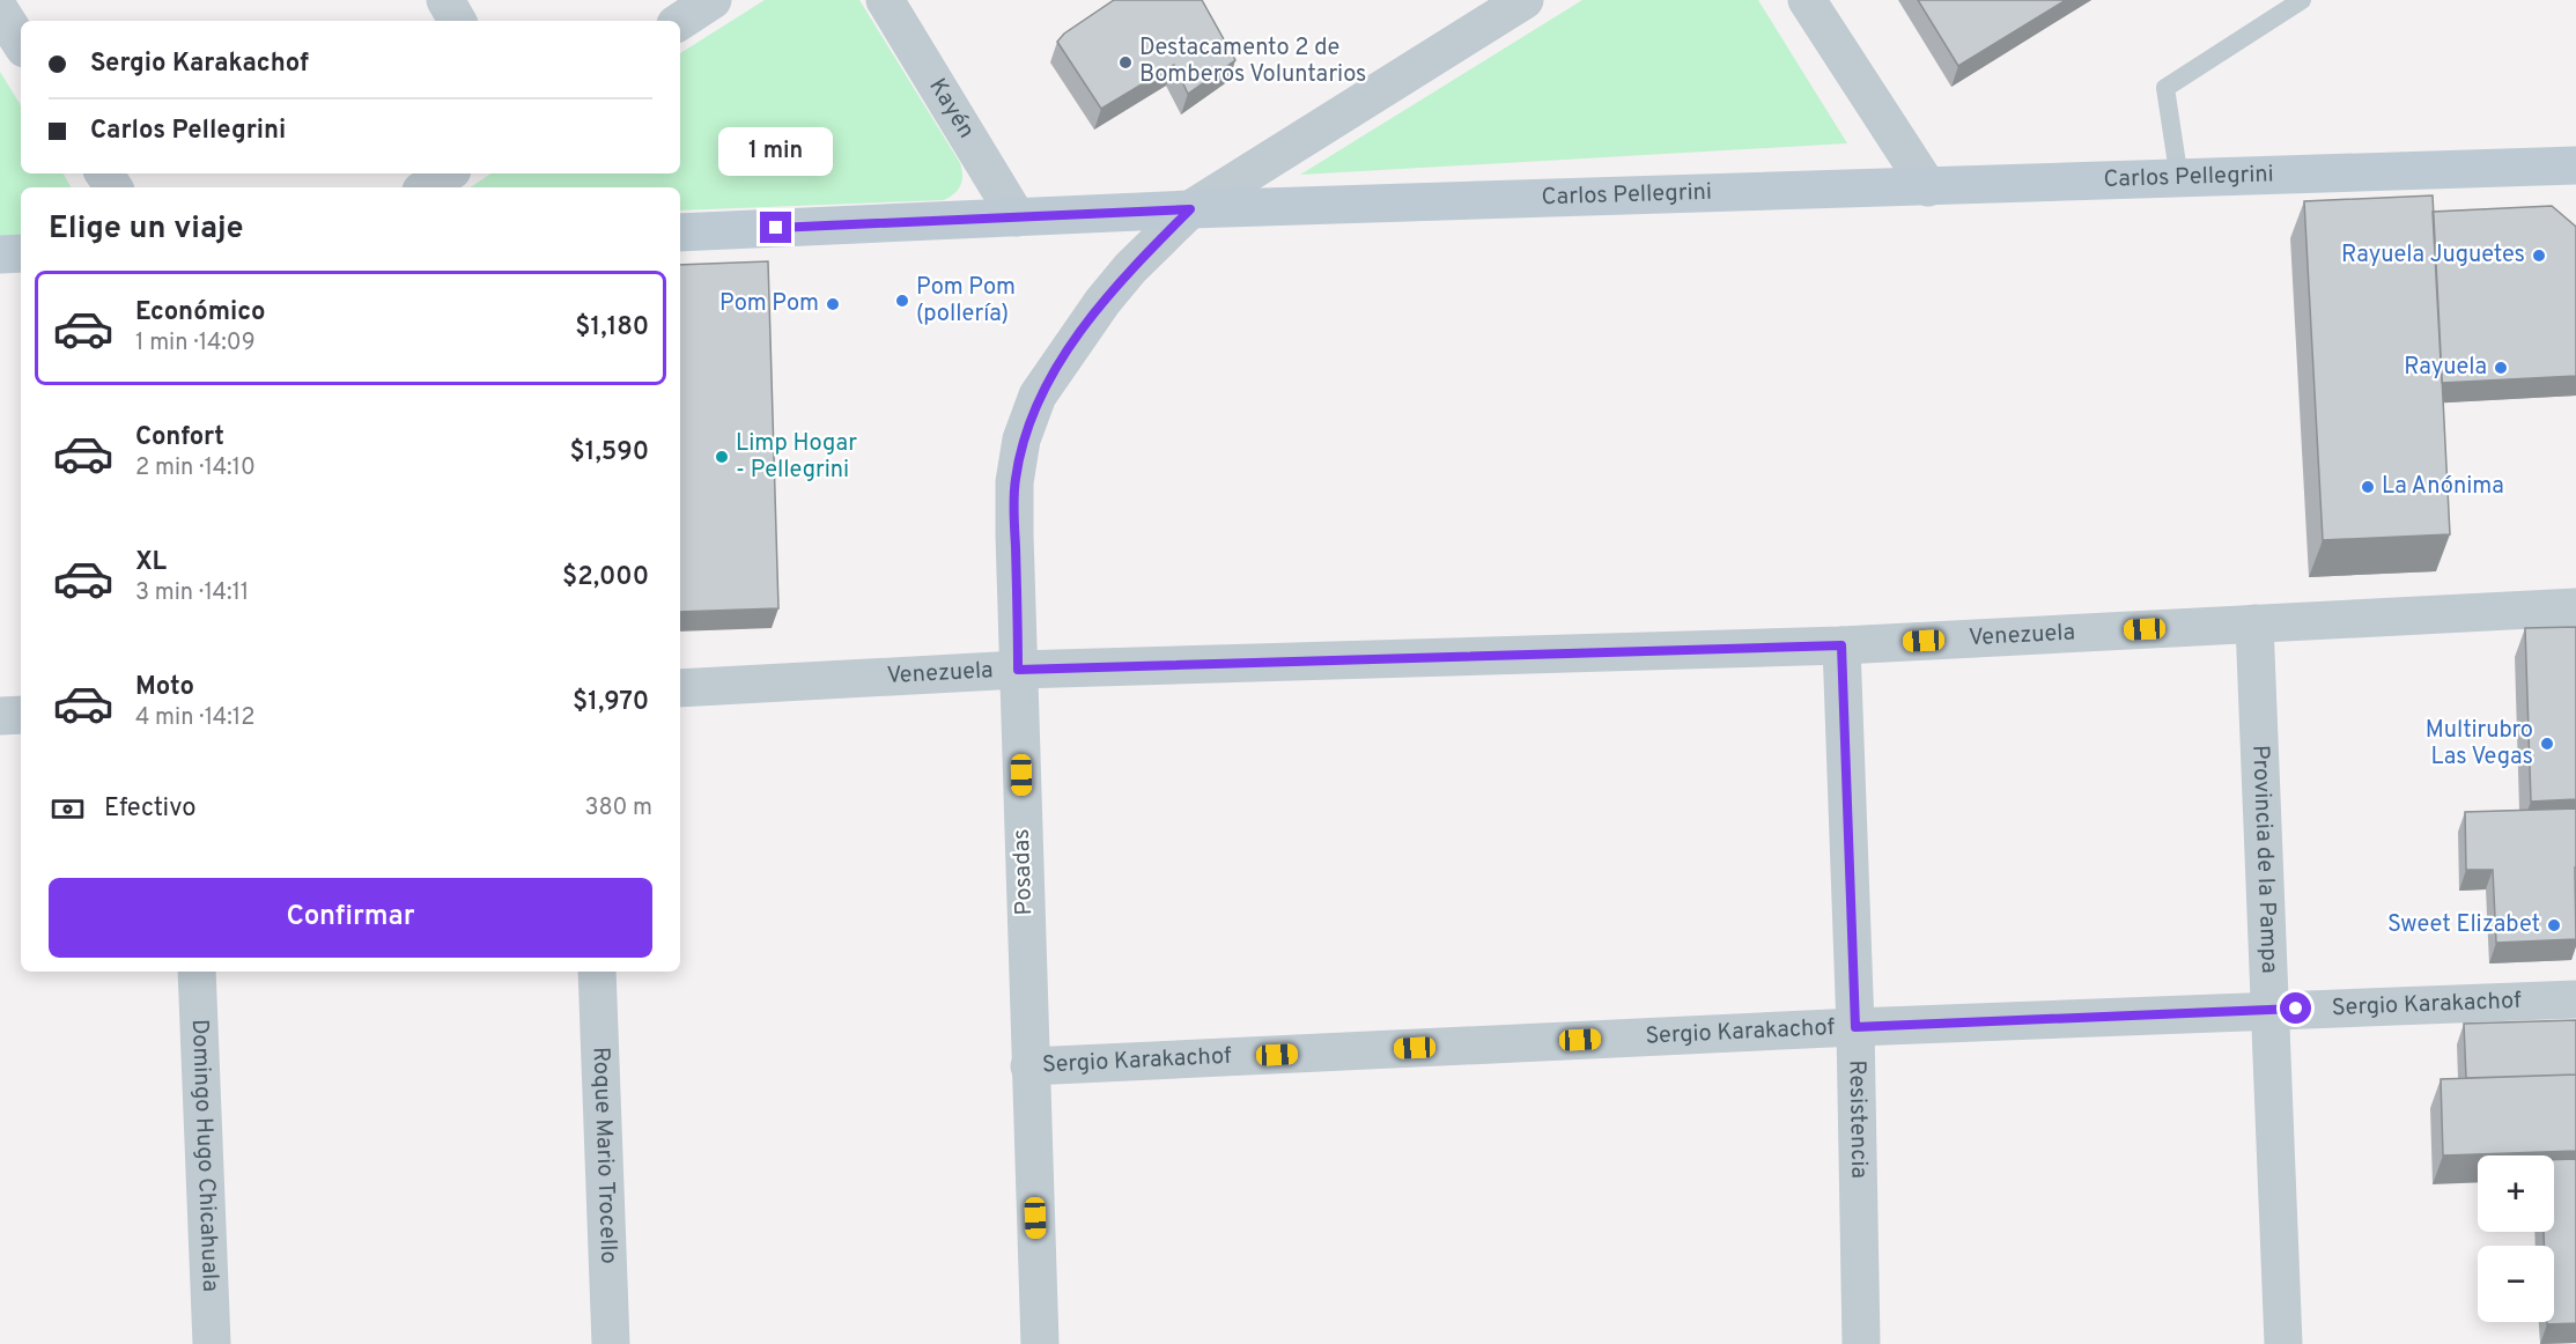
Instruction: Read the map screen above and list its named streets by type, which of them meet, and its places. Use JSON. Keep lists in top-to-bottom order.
{
  "streets": {
    "street": [
      "Kayén",
      "Carlos Pellegrini",
      "Venezuela",
      "Provincia de la Pampa",
      "Posadas",
      "Sergio Karakachof",
      "Resistencia",
      "Domingo Hugo Chicahuala",
      "Roque Mario Trocello"
    ]
  },
  "crossings": [
    ["Kayén", "Carlos Pellegrini"],
    ["Carlos Pellegrini", "Posadas"],
    ["Venezuela", "Provincia de la Pampa"],
    ["Venezuela", "Posadas"],
    ["Venezuela", "Resistencia"],
    ["Provincia de la Pampa", "Sergio Karakachof"],
    ["Posadas", "Sergio Karakachof"],
    ["Sergio Karakachof", "Resistencia"]
  ],
  "places": [
    "Destacamento 2 de Bomberos Voluntarios",
    "Rayuela Juguetes",
    "Pom Pom (pollería)",
    "Pom Pom",
    "Rayuela",
    "Limp Hogar - Pellegrini",
    "La Anónima",
    "Multirubro Las Vegas",
    "Sweet Elizabet"
  ],
  "page": {
    "banner": ["Sergio Karakachof", "Carlos Pellegrini"],
    "bubble": "1 min",
    "heading": "Elige un viaje",
    "list": [
      {
        "name": "Económico",
        "note": "1 min · 14:09",
        "value": "$1,180"
      },
      {
        "name": "Confort",
        "note": "2 min · 14:10",
        "value": "$1,590"
      },
      {
        "name": "XL",
        "note": "3 min · 14:11",
        "value": "$2,000"
      },
      {
        "name": "Moto",
        "note": "4 min · 14:12",
        "value": "$1,970"
      }
    ],
    "pay": ["Efectivo", "380 m"],
    "buttons": "Confirmar",
    "map_buttons": ["+", "−"]
  }
}
